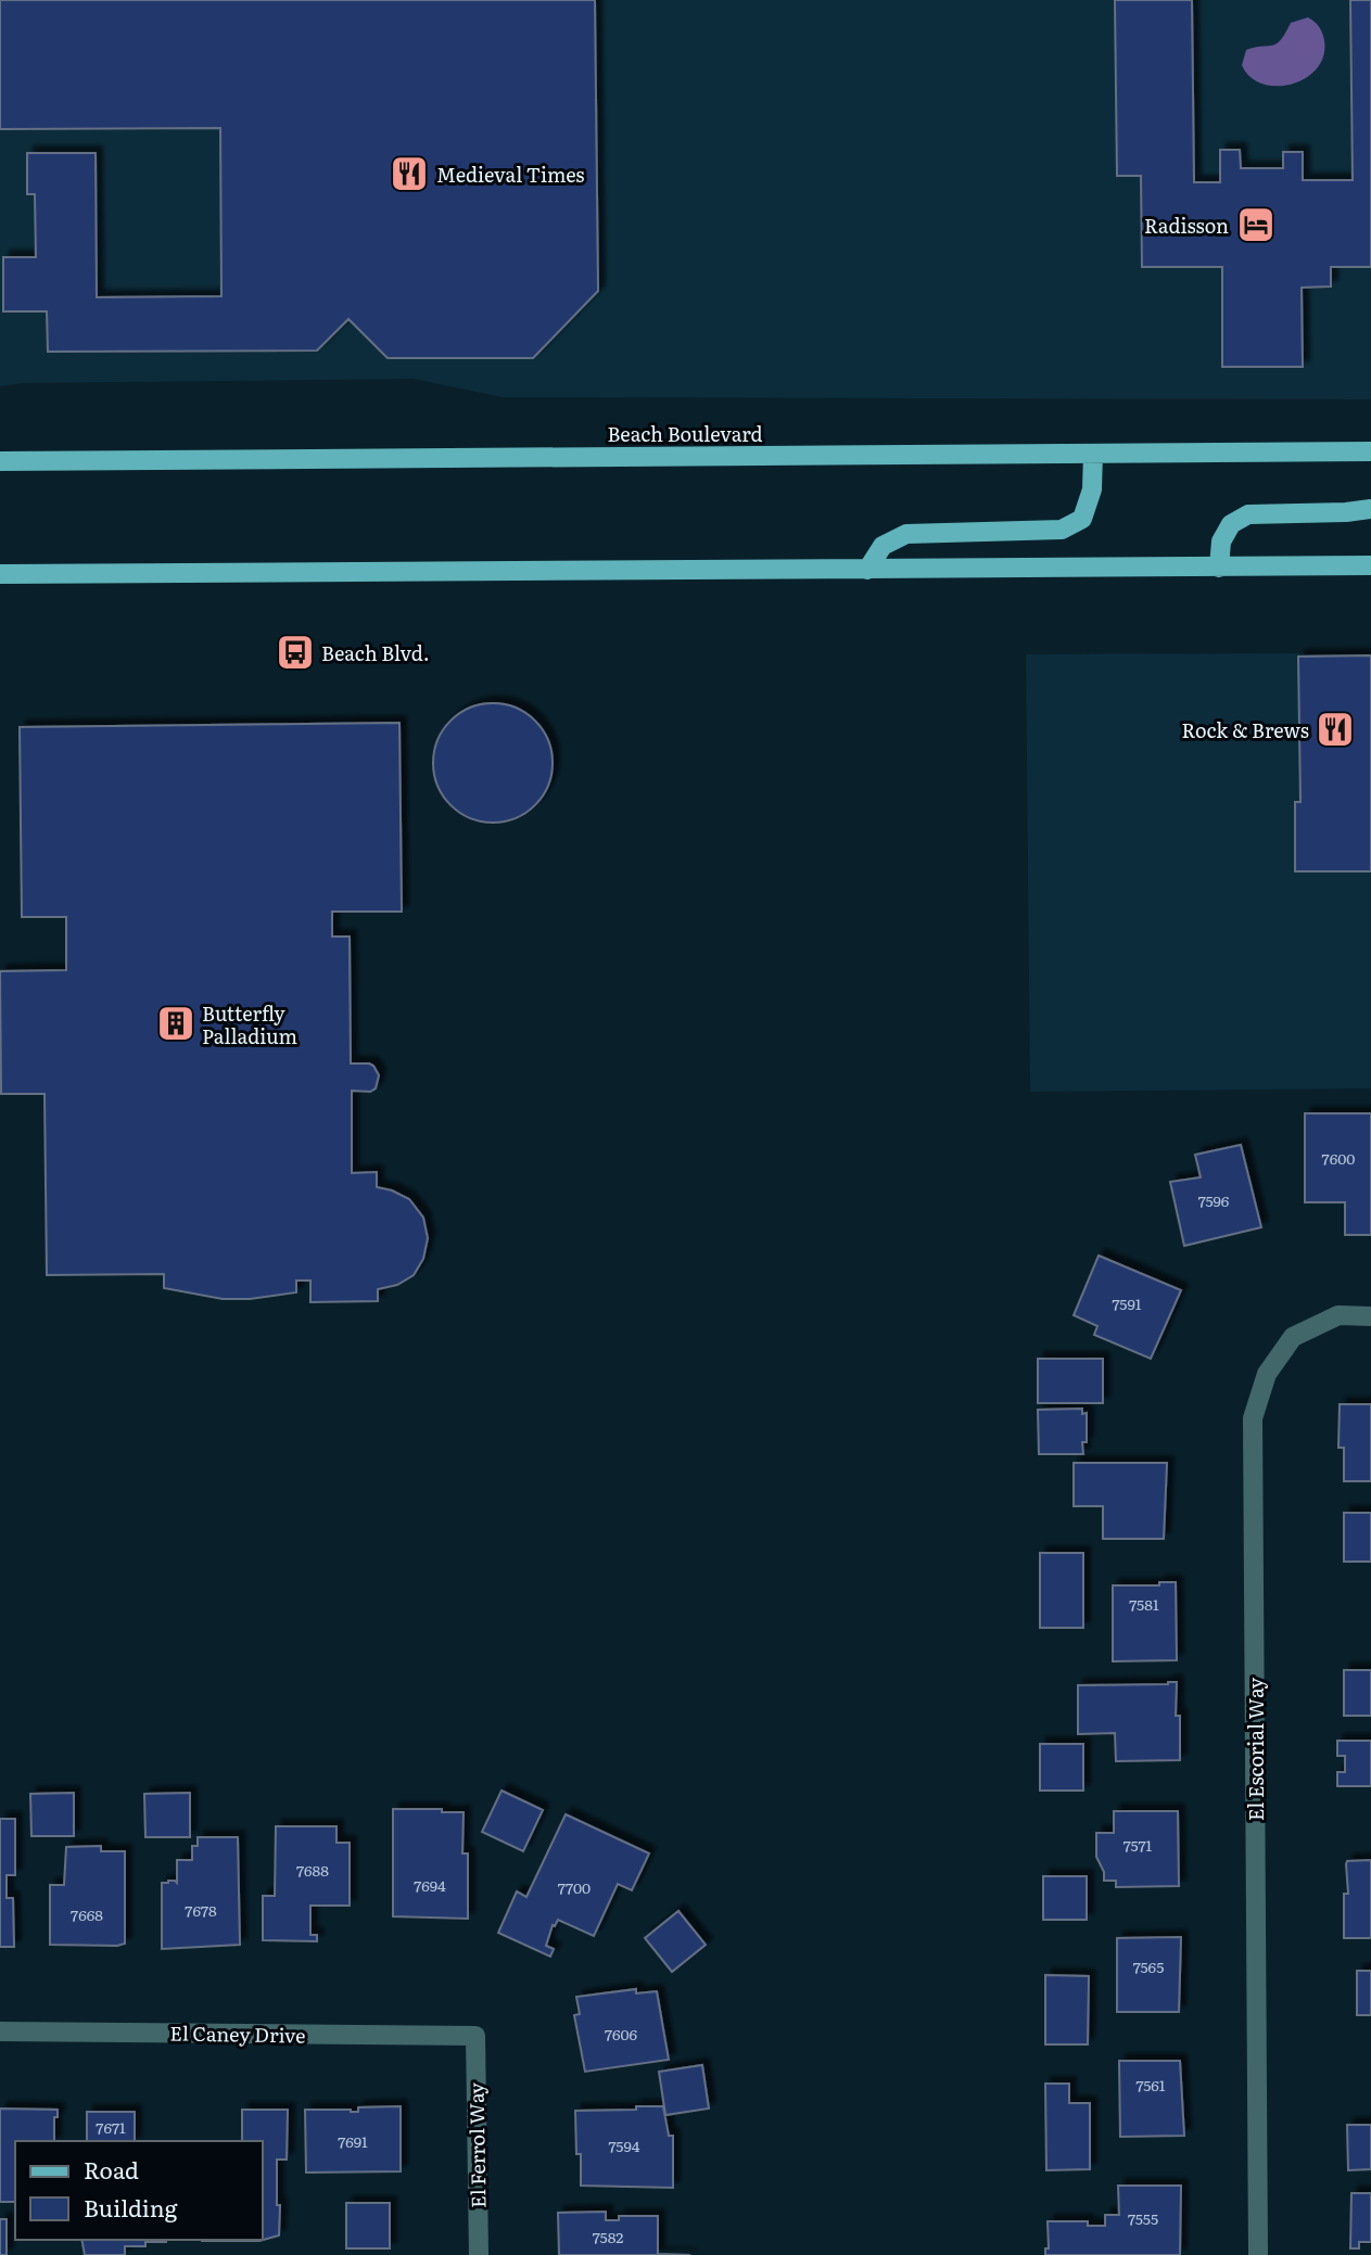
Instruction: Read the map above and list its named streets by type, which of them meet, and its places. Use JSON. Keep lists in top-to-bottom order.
{
  "streets": {
    "main road": ["Beach Boulevard"],
    "street": ["El Escorial Way", "El Caney Drive", "El Ferrol Way"]
  },
  "crossings": [
    ["El Caney Drive", "El Ferrol Way"]
  ],
  "places": {
    "restaurant": ["Medieval Times", "Rock & Brews"],
    "hotel": ["Radisson"],
    "bus stop": ["Beach Blvd."],
    "building": ["Butterfly Palladium"]
  },
  "house_numbers": [
    "7600",
    "7596",
    "7591",
    "7581",
    "7571",
    "7688",
    "7694",
    "7700",
    "7678",
    "7668",
    "7565",
    "7606",
    "7561",
    "7671",
    "7691",
    "7594",
    "7555",
    "7582"
  ],
  "legend": ["Road", "Building"]
}
